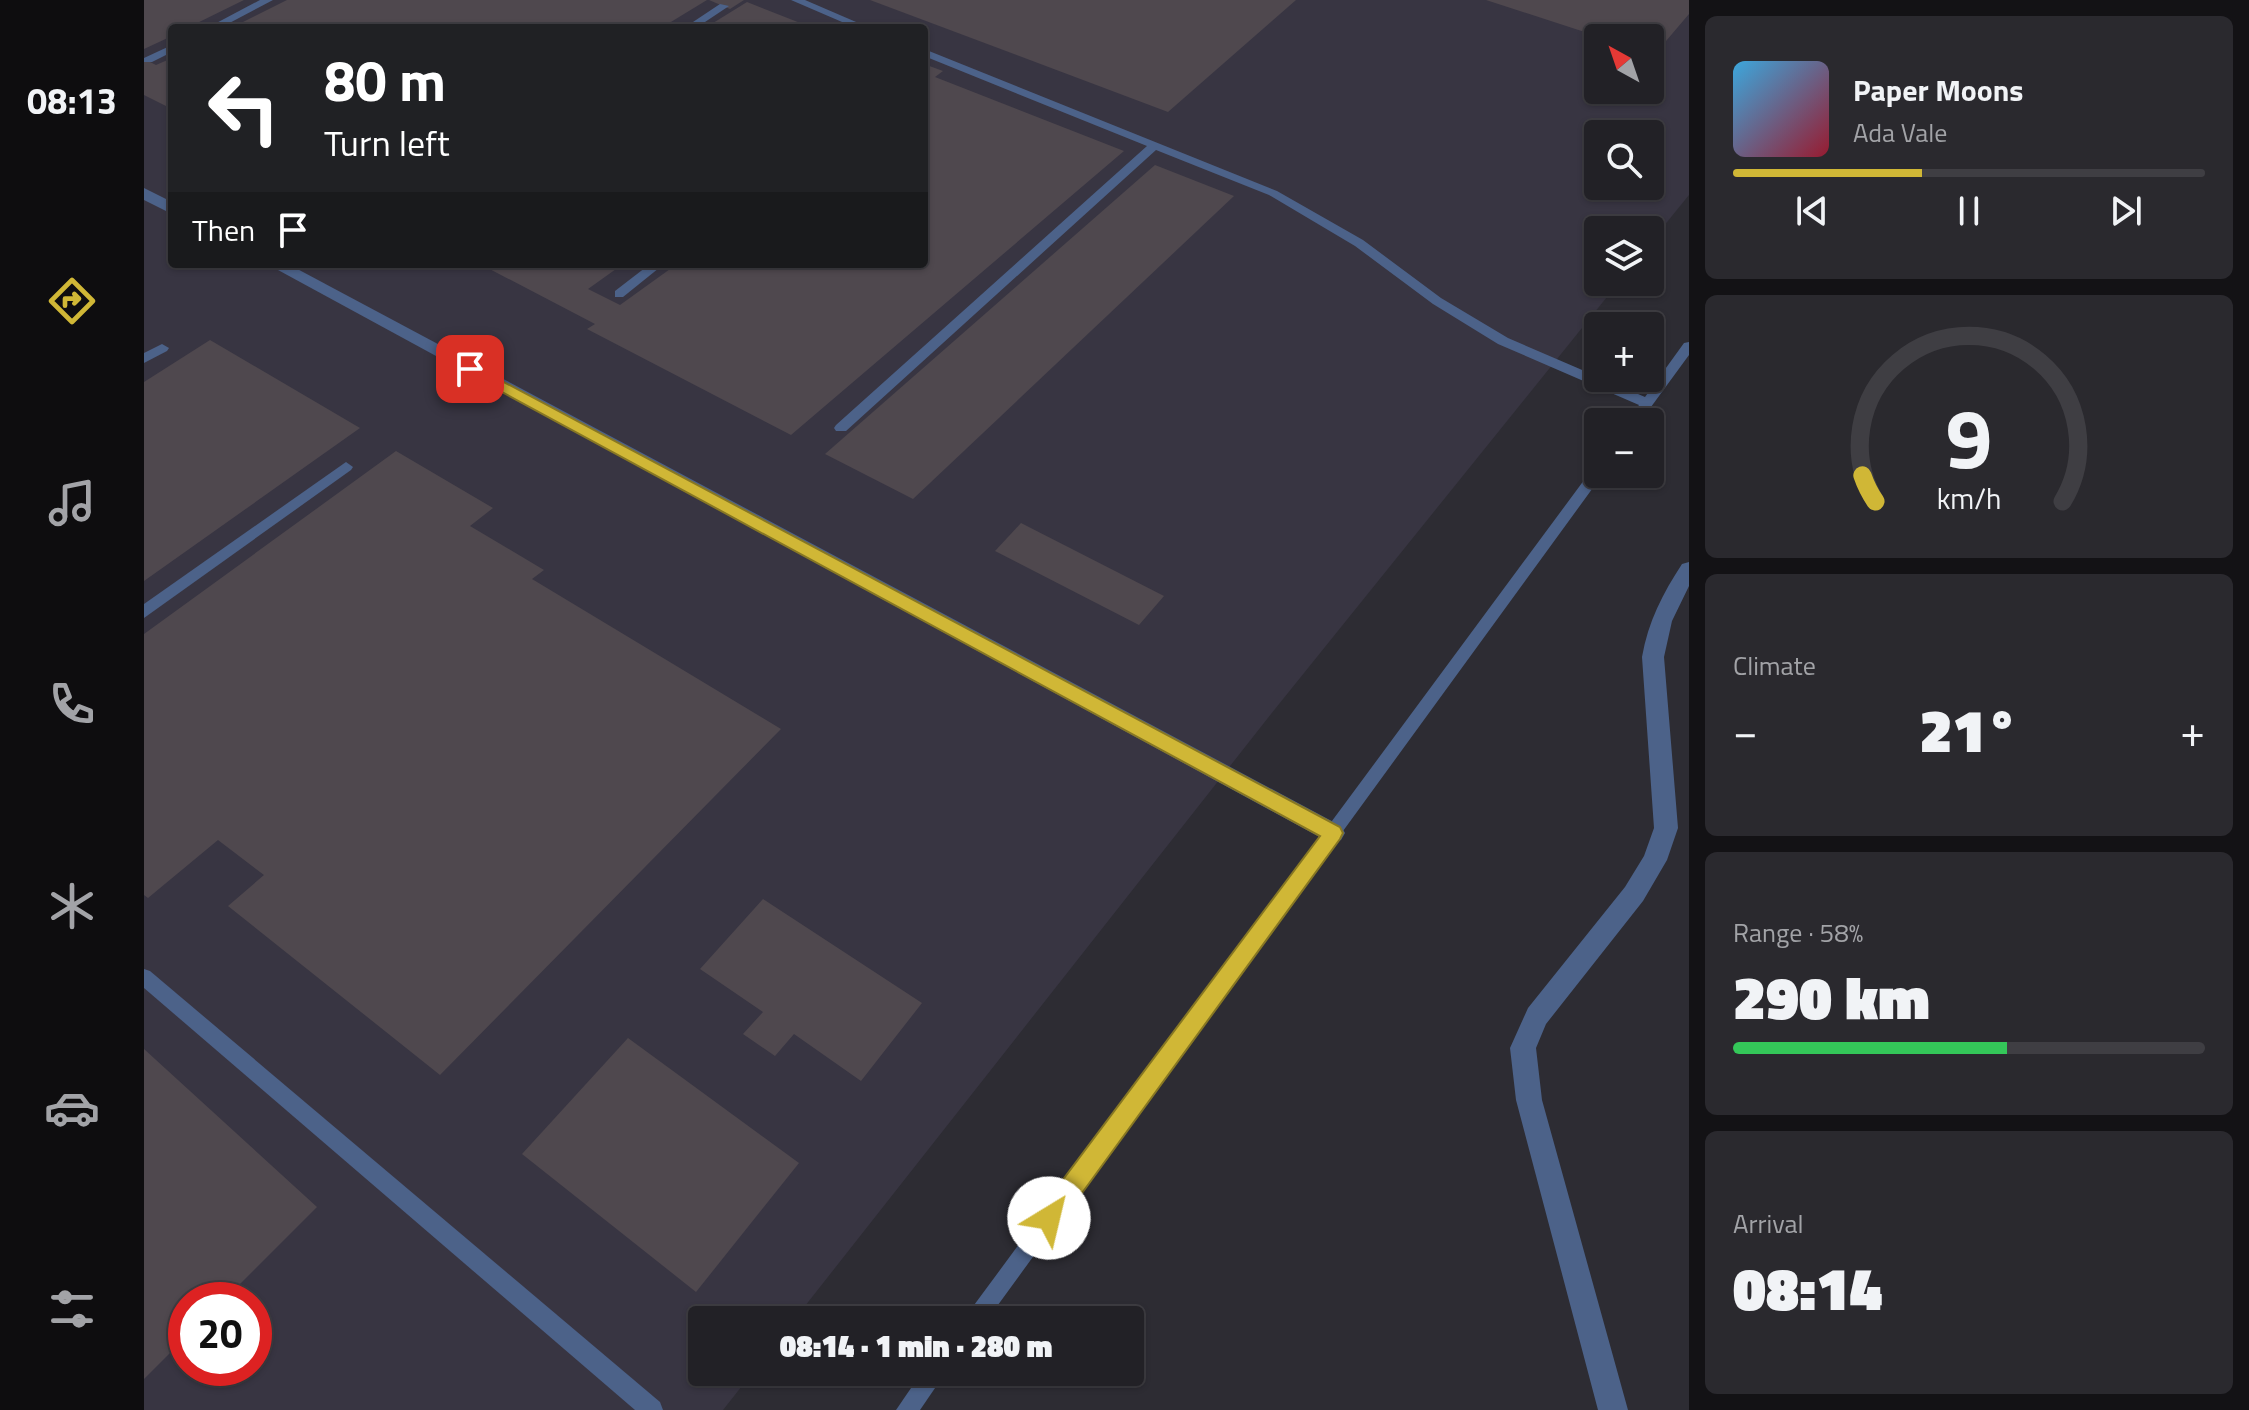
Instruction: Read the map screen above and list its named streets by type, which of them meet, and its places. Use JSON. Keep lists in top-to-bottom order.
{
  "north": "top left",
  "page": {
    "tabs": "08:13",
    "map_buttons": ["+", "−"],
    "turn": ["80 m", "Turn left"],
    "song": ["Paper Moons", "Ada Vale"],
    "then": "Then",
    "tile": [
      "Climate",
      ["Range · 58%", "290 km"],
      ["Arrival", "08:14"]
    ],
    "heat": ["−", "21°", "+"],
    "limit": "20",
    "trip": "08:14 · 1 min · 280 m",
    "gauge": ["9", "km/h"]
  }
}
